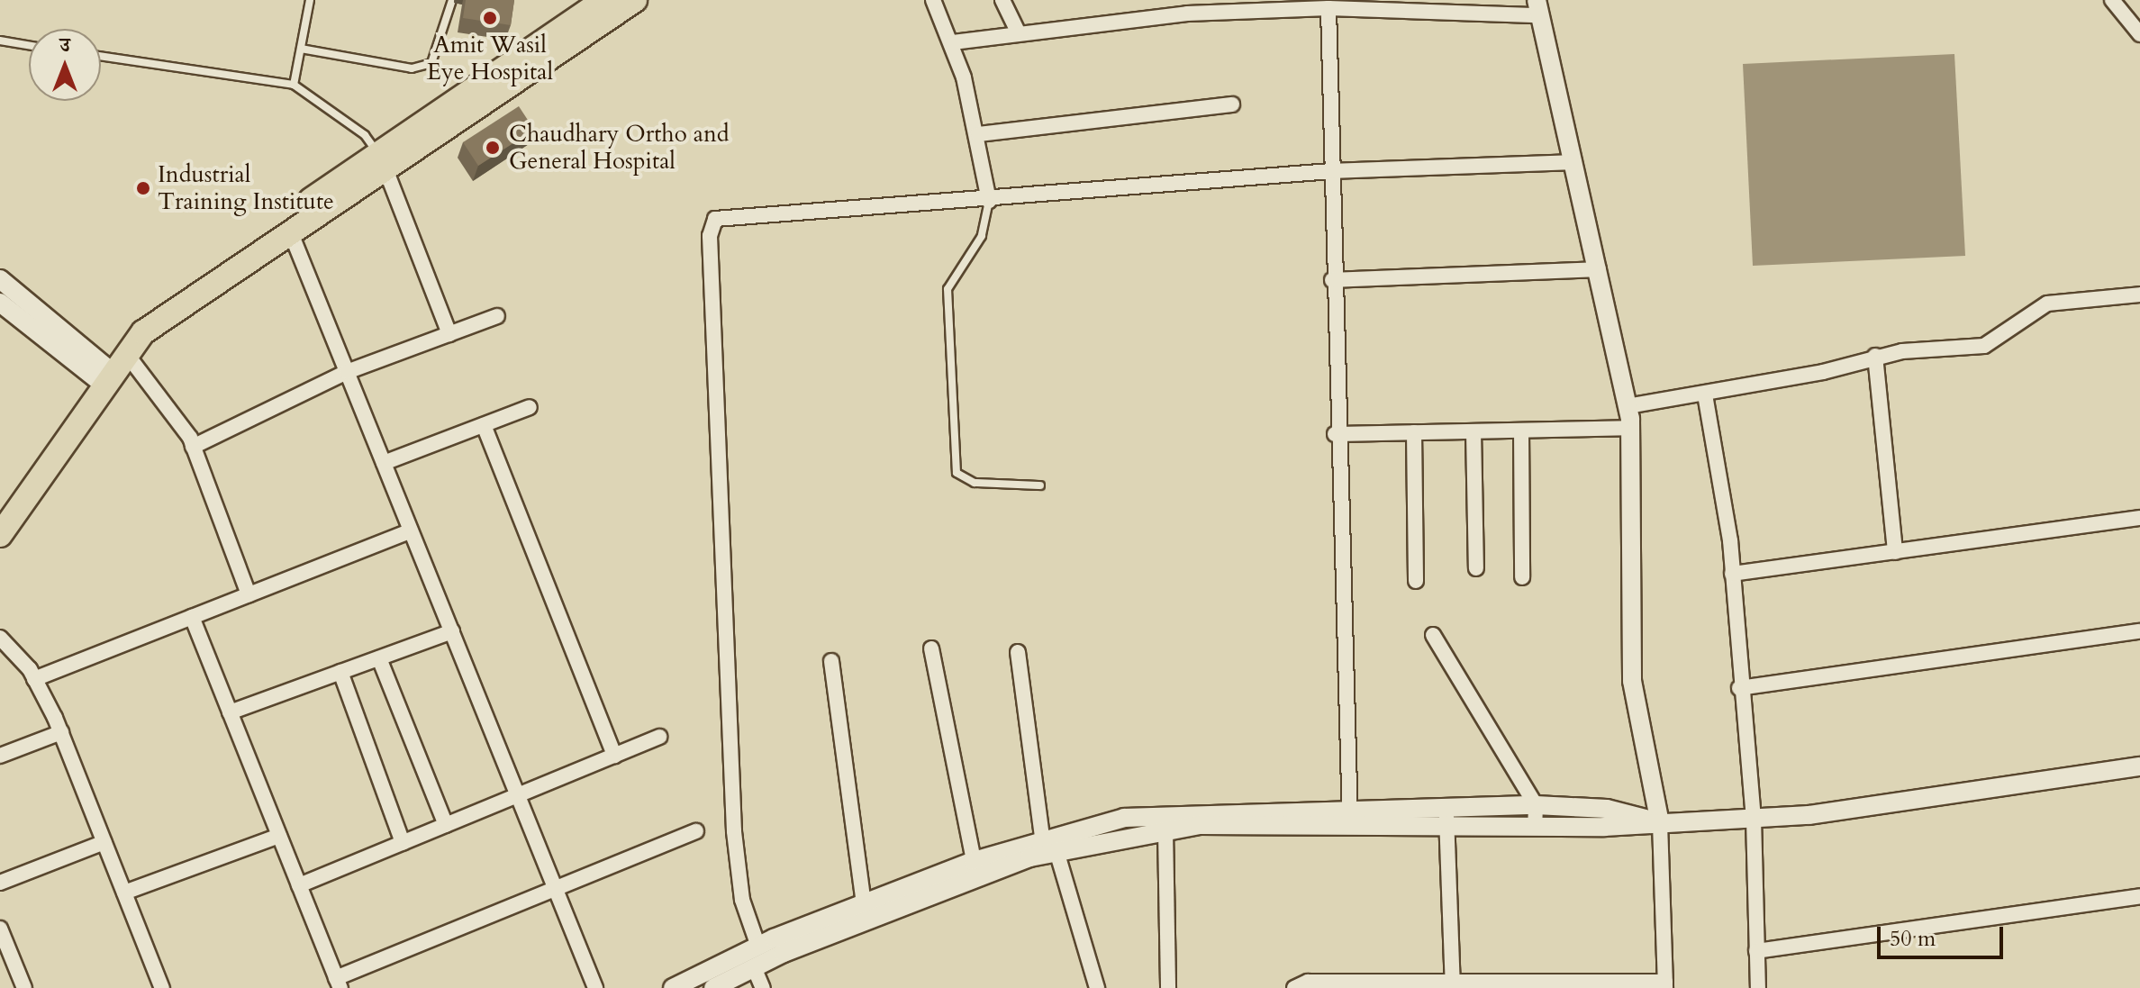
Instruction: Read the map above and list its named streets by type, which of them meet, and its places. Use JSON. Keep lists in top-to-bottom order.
{
  "places": ["Amit Wasil Eye Hospital", "Chaudhary Ortho and General Hospital", "Industrial Training Institute"],
  "scale_bar": "50 m",
  "north": "top"
}
